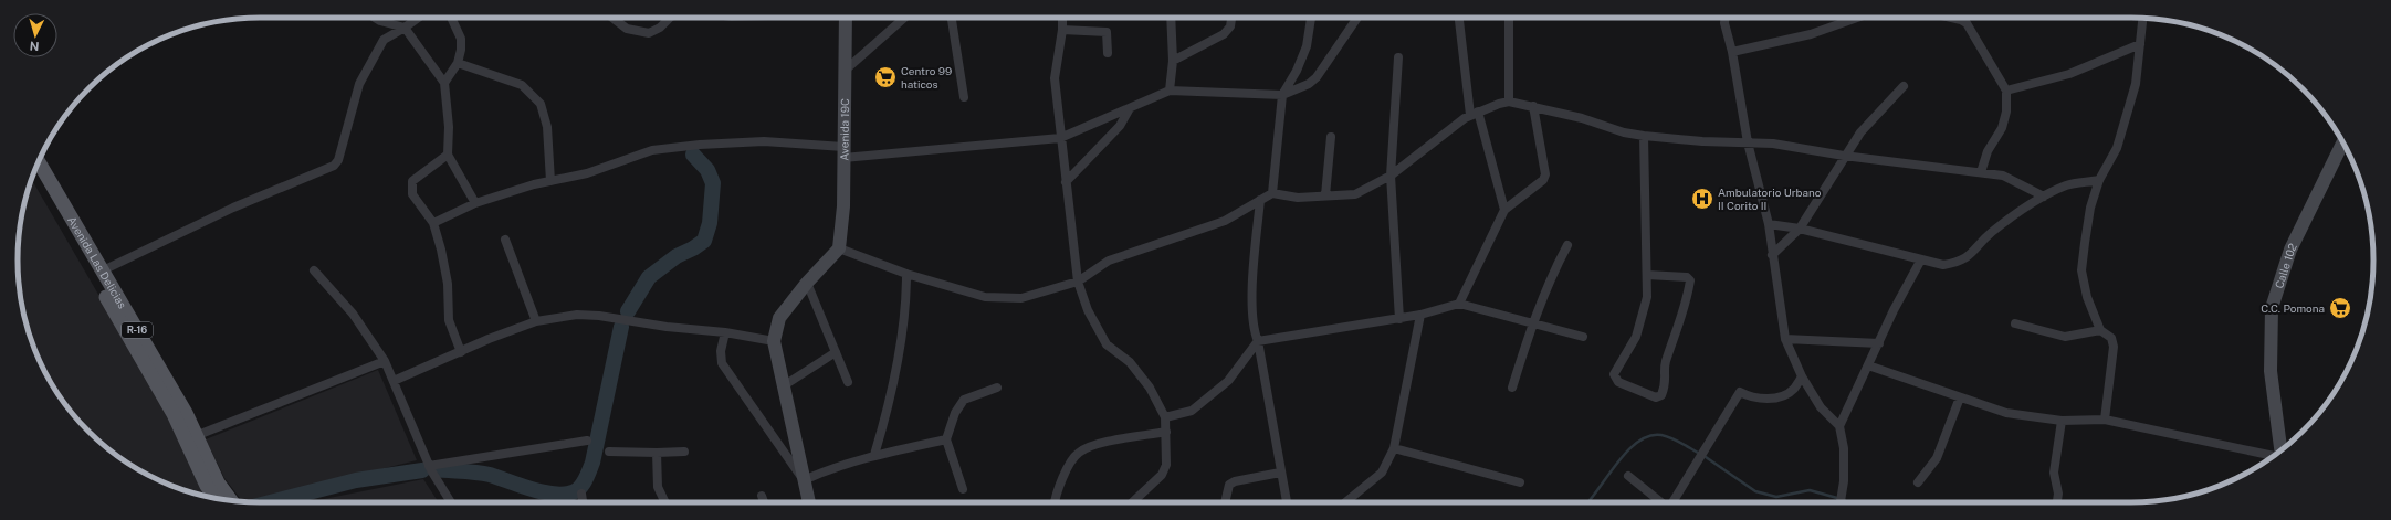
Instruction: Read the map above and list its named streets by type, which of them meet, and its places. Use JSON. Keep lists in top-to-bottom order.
{
  "streets": {
    "main road": ["Avenida Las Delicias", "R-16"],
    "street": ["Avenida 19C", "Calle 102"]
  },
  "places": {
    "supermarket": ["Centro 99 haticos", "C.C. Pomona"],
    "hospital": ["Ambulatorio Urbano II Corito II"]
  },
  "north": "bottom"
}
